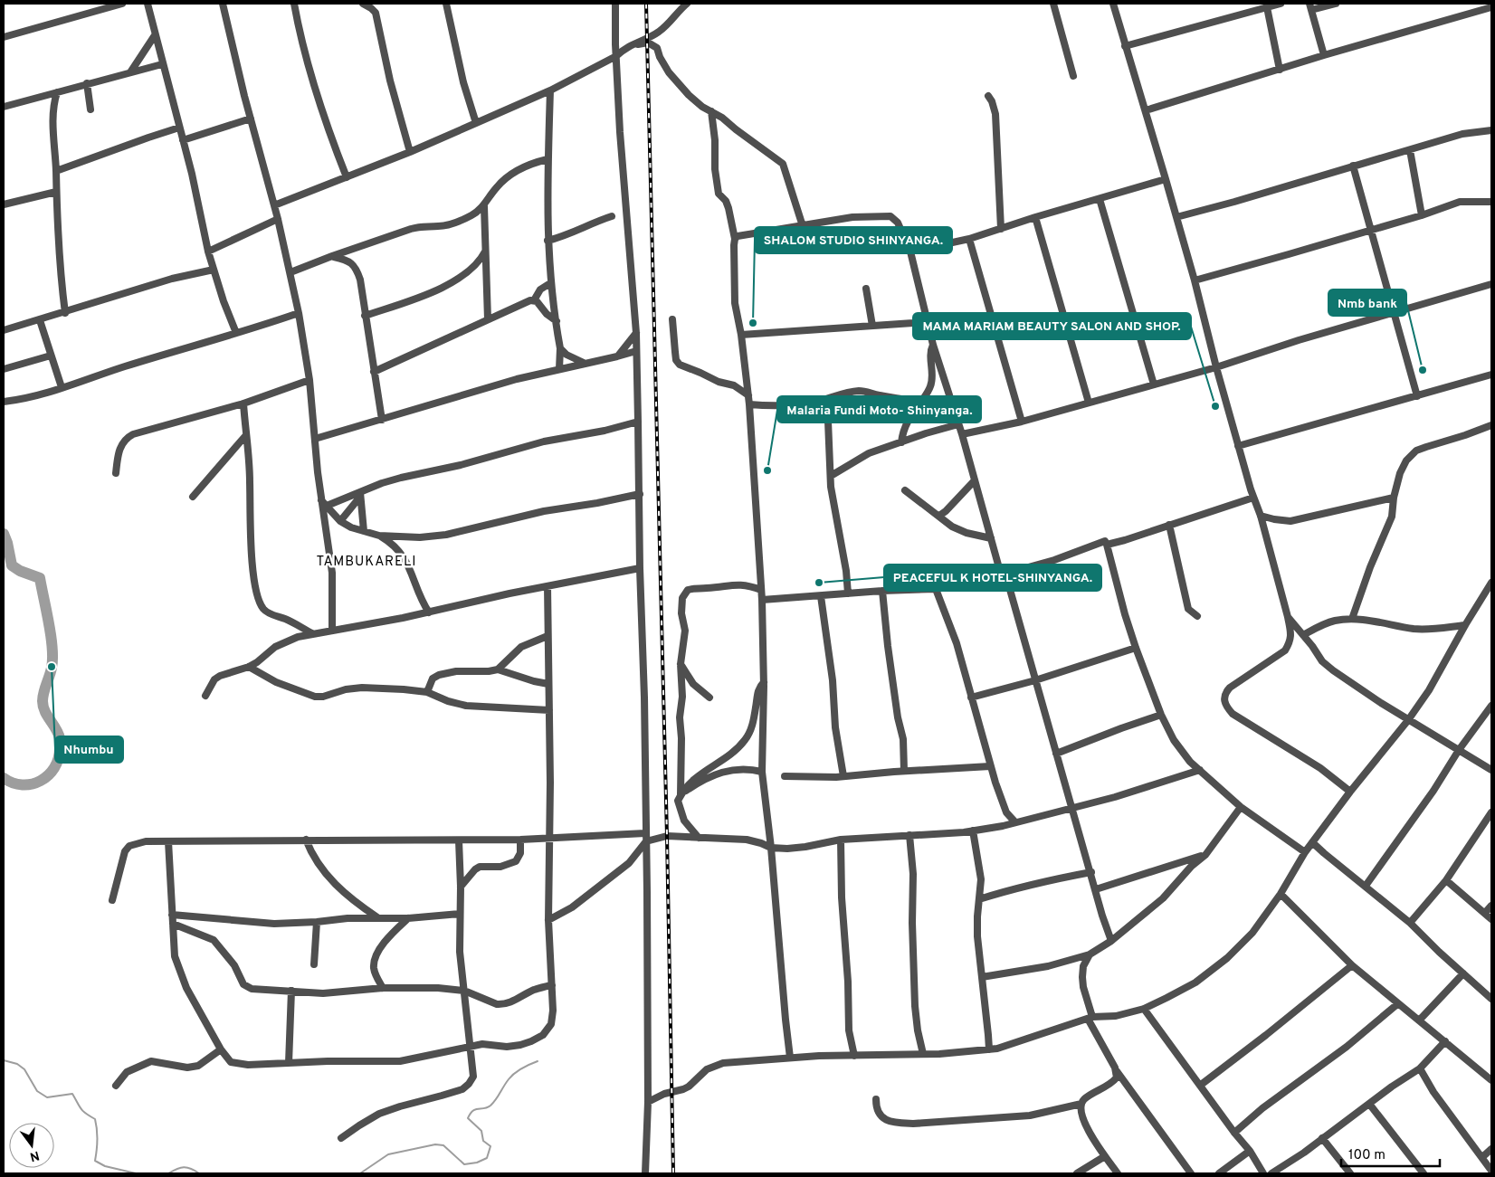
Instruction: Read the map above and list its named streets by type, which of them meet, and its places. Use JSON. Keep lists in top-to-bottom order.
{
  "districts": ["TAMBUKARELI"],
  "places": [
    "SHALOM STUDIO SHINYANGA.",
    "Nmb bank",
    "MAMA MARIAM BEAUTY SALON AND SHOP.",
    "Malaria Fundi Moto- Shinyanga.",
    "PEACEFUL K HOTEL-SHINYANGA.",
    "Nhumbu"
  ],
  "scale_bar": "100 m",
  "north": "bottom"
}
